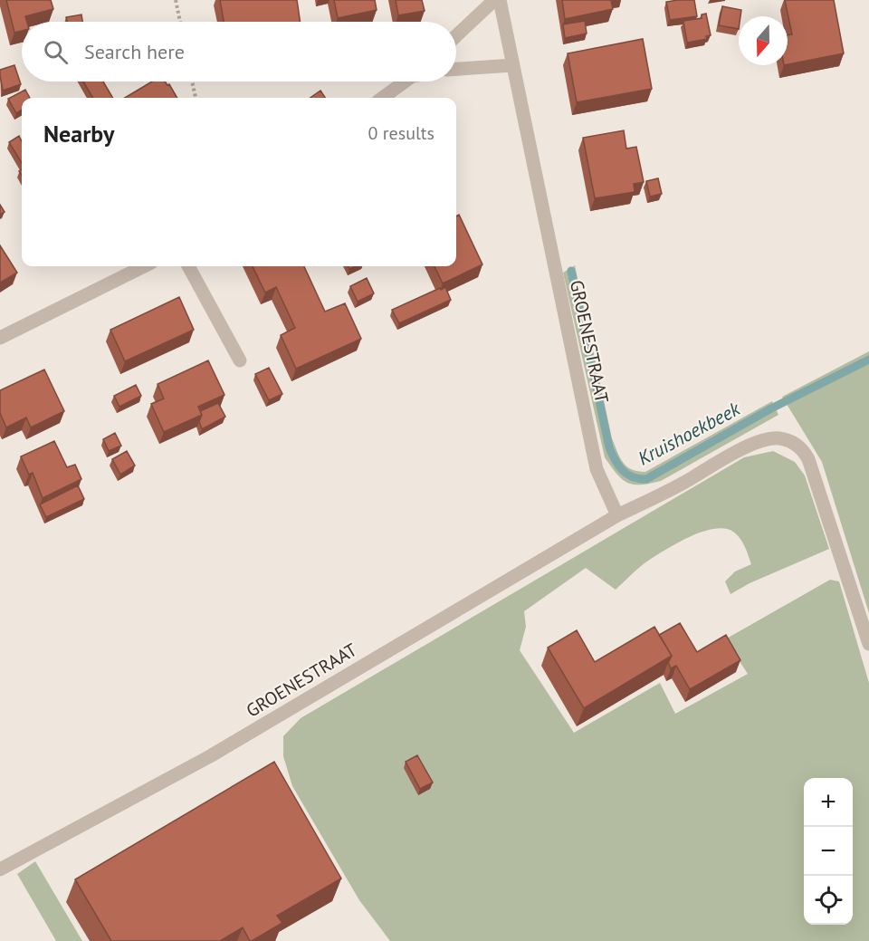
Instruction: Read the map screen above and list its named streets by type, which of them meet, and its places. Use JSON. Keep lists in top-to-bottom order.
{
  "streets": {
    "street": ["GROENESTRAAT"]
  },
  "water": ["Kruishoekbeek"],
  "north": "bottom",
  "page": {
    "search": "Search here",
    "heading": ["Nearby", "0 results"],
    "map_buttons": ["+", "−"]
  }
}
